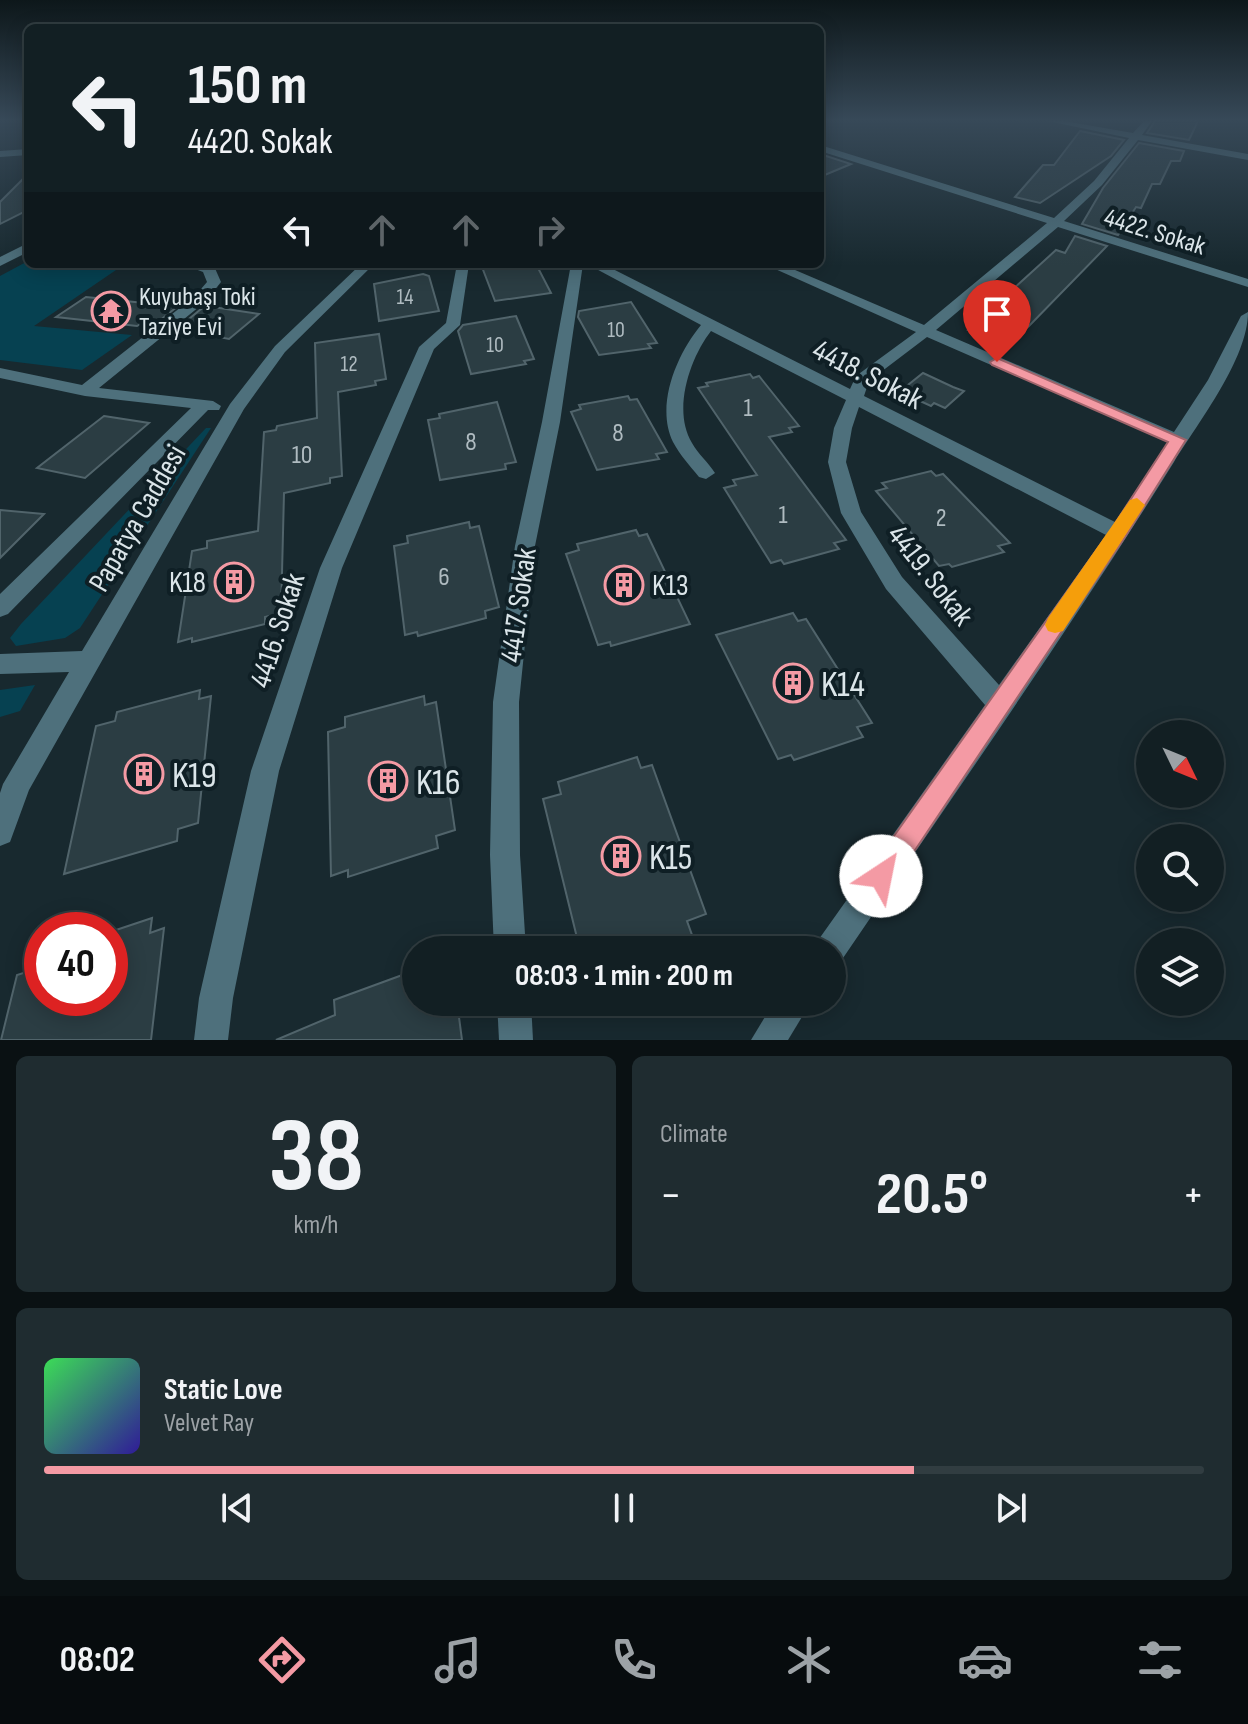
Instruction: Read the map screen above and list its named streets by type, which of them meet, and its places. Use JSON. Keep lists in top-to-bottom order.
{
  "streets": {
    "street": [
      "4422. Sokak",
      "4418. Sokak",
      "Papatya Caddesi",
      "4419. Sokak",
      "4417. Sokak",
      "4416. Sokak"
    ]
  },
  "crossings": [
    ["4422. Sokak", "4419. Sokak"],
    ["4418. Sokak", "4419. Sokak"]
  ],
  "places": {
    "temple": ["Kuyubaşı Toki Taziye Evi"],
    "building": [
      "K18",
      "K13",
      "K14",
      "K19",
      "K16",
      "K15"
    ]
  },
  "house_numbers": [
    "14",
    "10",
    "10",
    "12",
    "1",
    "8",
    "8",
    "10",
    "1",
    "2",
    "6"
  ],
  "north": "bottom right",
  "page": {
    "turn": ["150 m", "4420. Sokak"],
    "limit": "40",
    "trip": "08:03 · 1 min · 200 m",
    "tile": [
      ["38", "km/h"],
      "Climate"
    ],
    "heat": ["−", "20.5°", "+"],
    "song": ["Static Love", "Velvet Ray"],
    "tabs": "08:02"
  }
}
